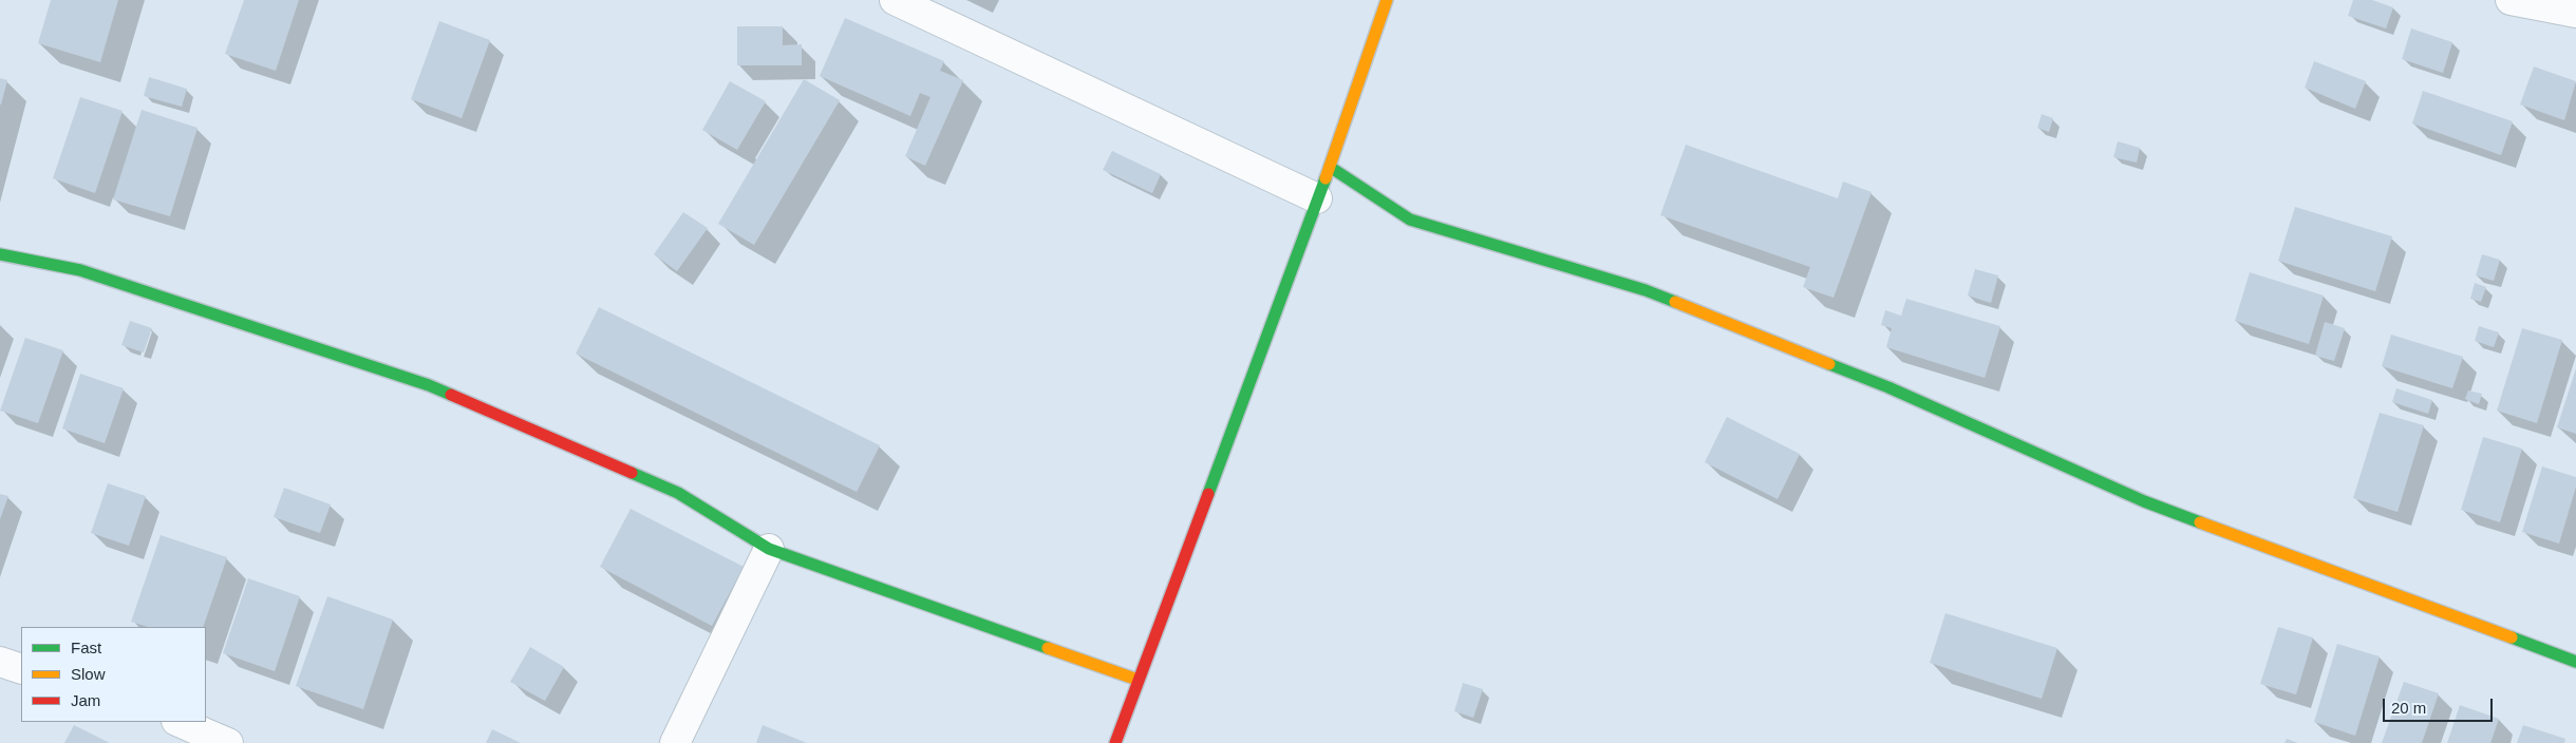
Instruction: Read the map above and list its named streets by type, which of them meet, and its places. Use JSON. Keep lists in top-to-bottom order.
{
  "legend": ["Fast", "Slow", "Jam"],
  "scale_bar": "20 m"
}
